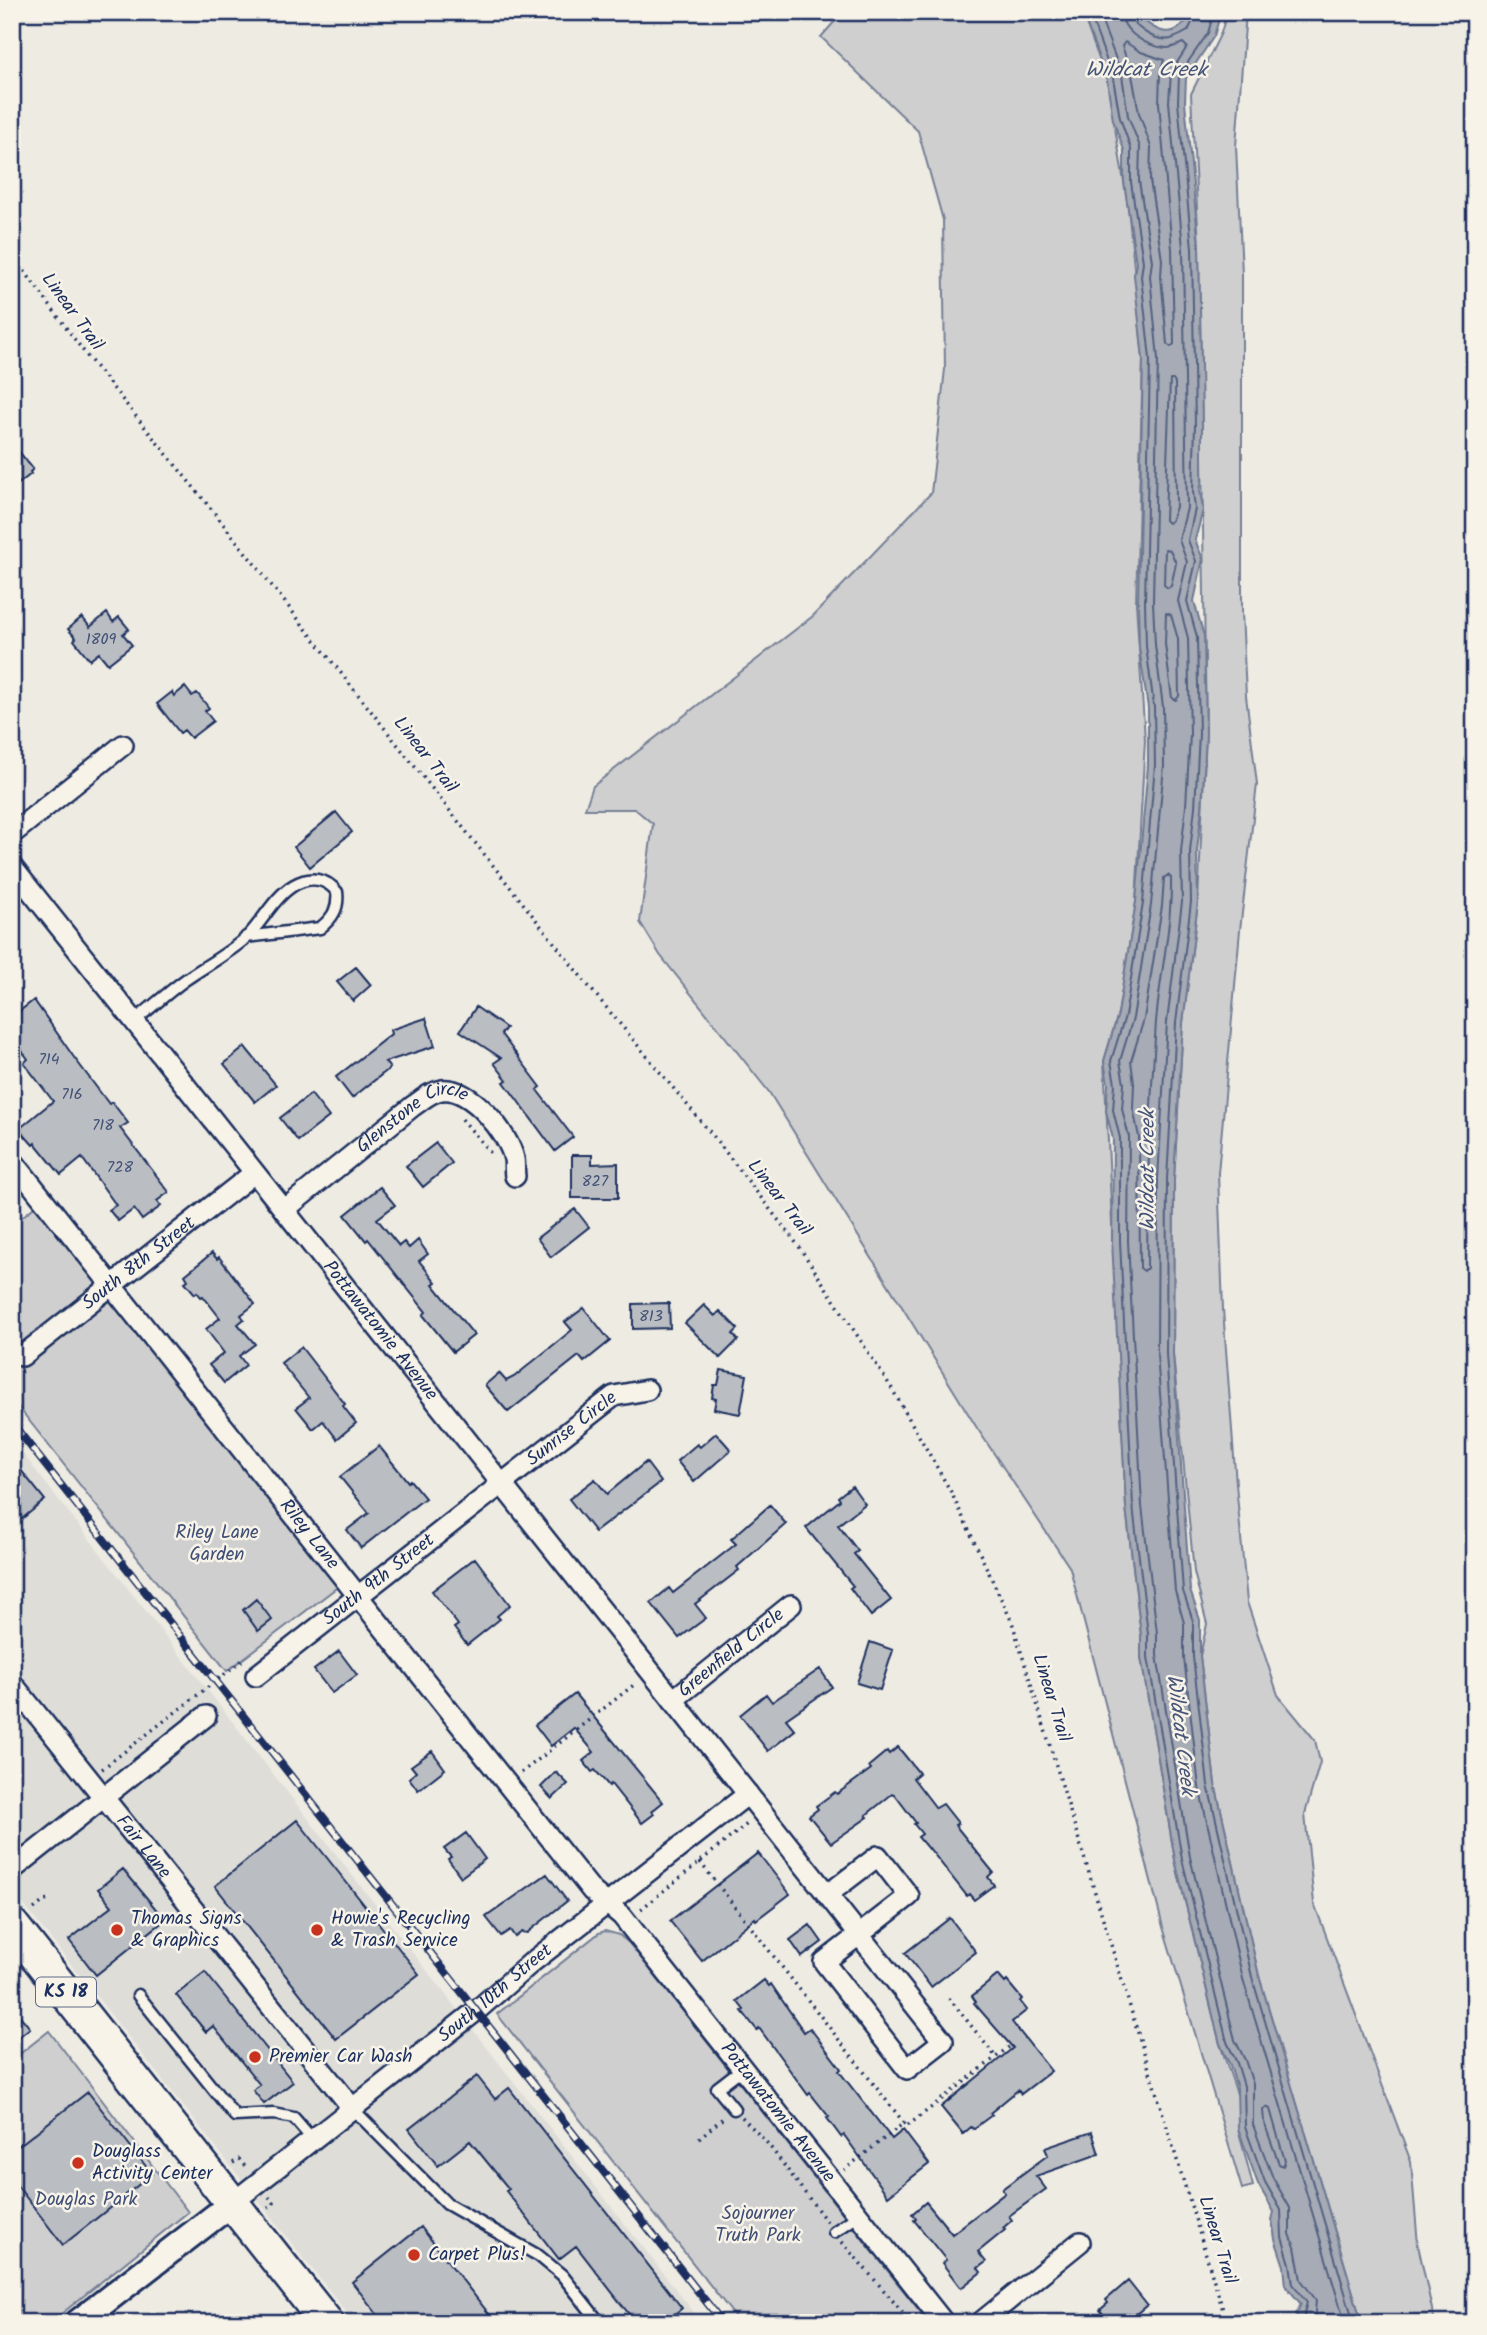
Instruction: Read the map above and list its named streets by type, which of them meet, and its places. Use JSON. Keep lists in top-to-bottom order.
{
  "streets": {
    "highway": ["KS 18"],
    "street": [
      "Glenstone Circle",
      "South 8th Street",
      "Pottawatomie Avenue",
      "Sunrise Circle",
      "Riley Lane",
      "South 9th Street",
      "Greenfield Circle",
      "Fair Lane",
      "South 10th Street"
    ],
    "path": ["Linear Trail"]
  },
  "crossings": [
    ["Glenstone Circle", "Pottawatomie Avenue"],
    ["South 8th Street", "Pottawatomie Avenue"],
    ["South 8th Street", "Riley Lane"],
    ["Pottawatomie Avenue", "Sunrise Circle"],
    ["Pottawatomie Avenue", "Riley Lane"],
    ["Pottawatomie Avenue", "South 9th Street"],
    ["Pottawatomie Avenue", "Greenfield Circle"],
    ["Pottawatomie Avenue", "South 10th Street"],
    ["Sunrise Circle", "South 9th Street"],
    ["Riley Lane", "South 9th Street"],
    ["Riley Lane", "South 10th Street"],
    ["Fair Lane", "South 10th Street"],
    ["KS 18", "South 10th Street"]
  ],
  "water": ["Wildcat Creek"],
  "parks": ["Riley Lane Garden", "Douglas Park", "Sojourner Truth Park"],
  "places": [
    "Thomas Signs & Graphics",
    "Howie's Recycling & Trash Service",
    "Premier Car Wash",
    "Douglass Activity Center",
    "Carpet Plus!"
  ],
  "house_numbers": [
    "1809",
    "714",
    "716",
    "718",
    "728",
    "827",
    "813"
  ]
}
